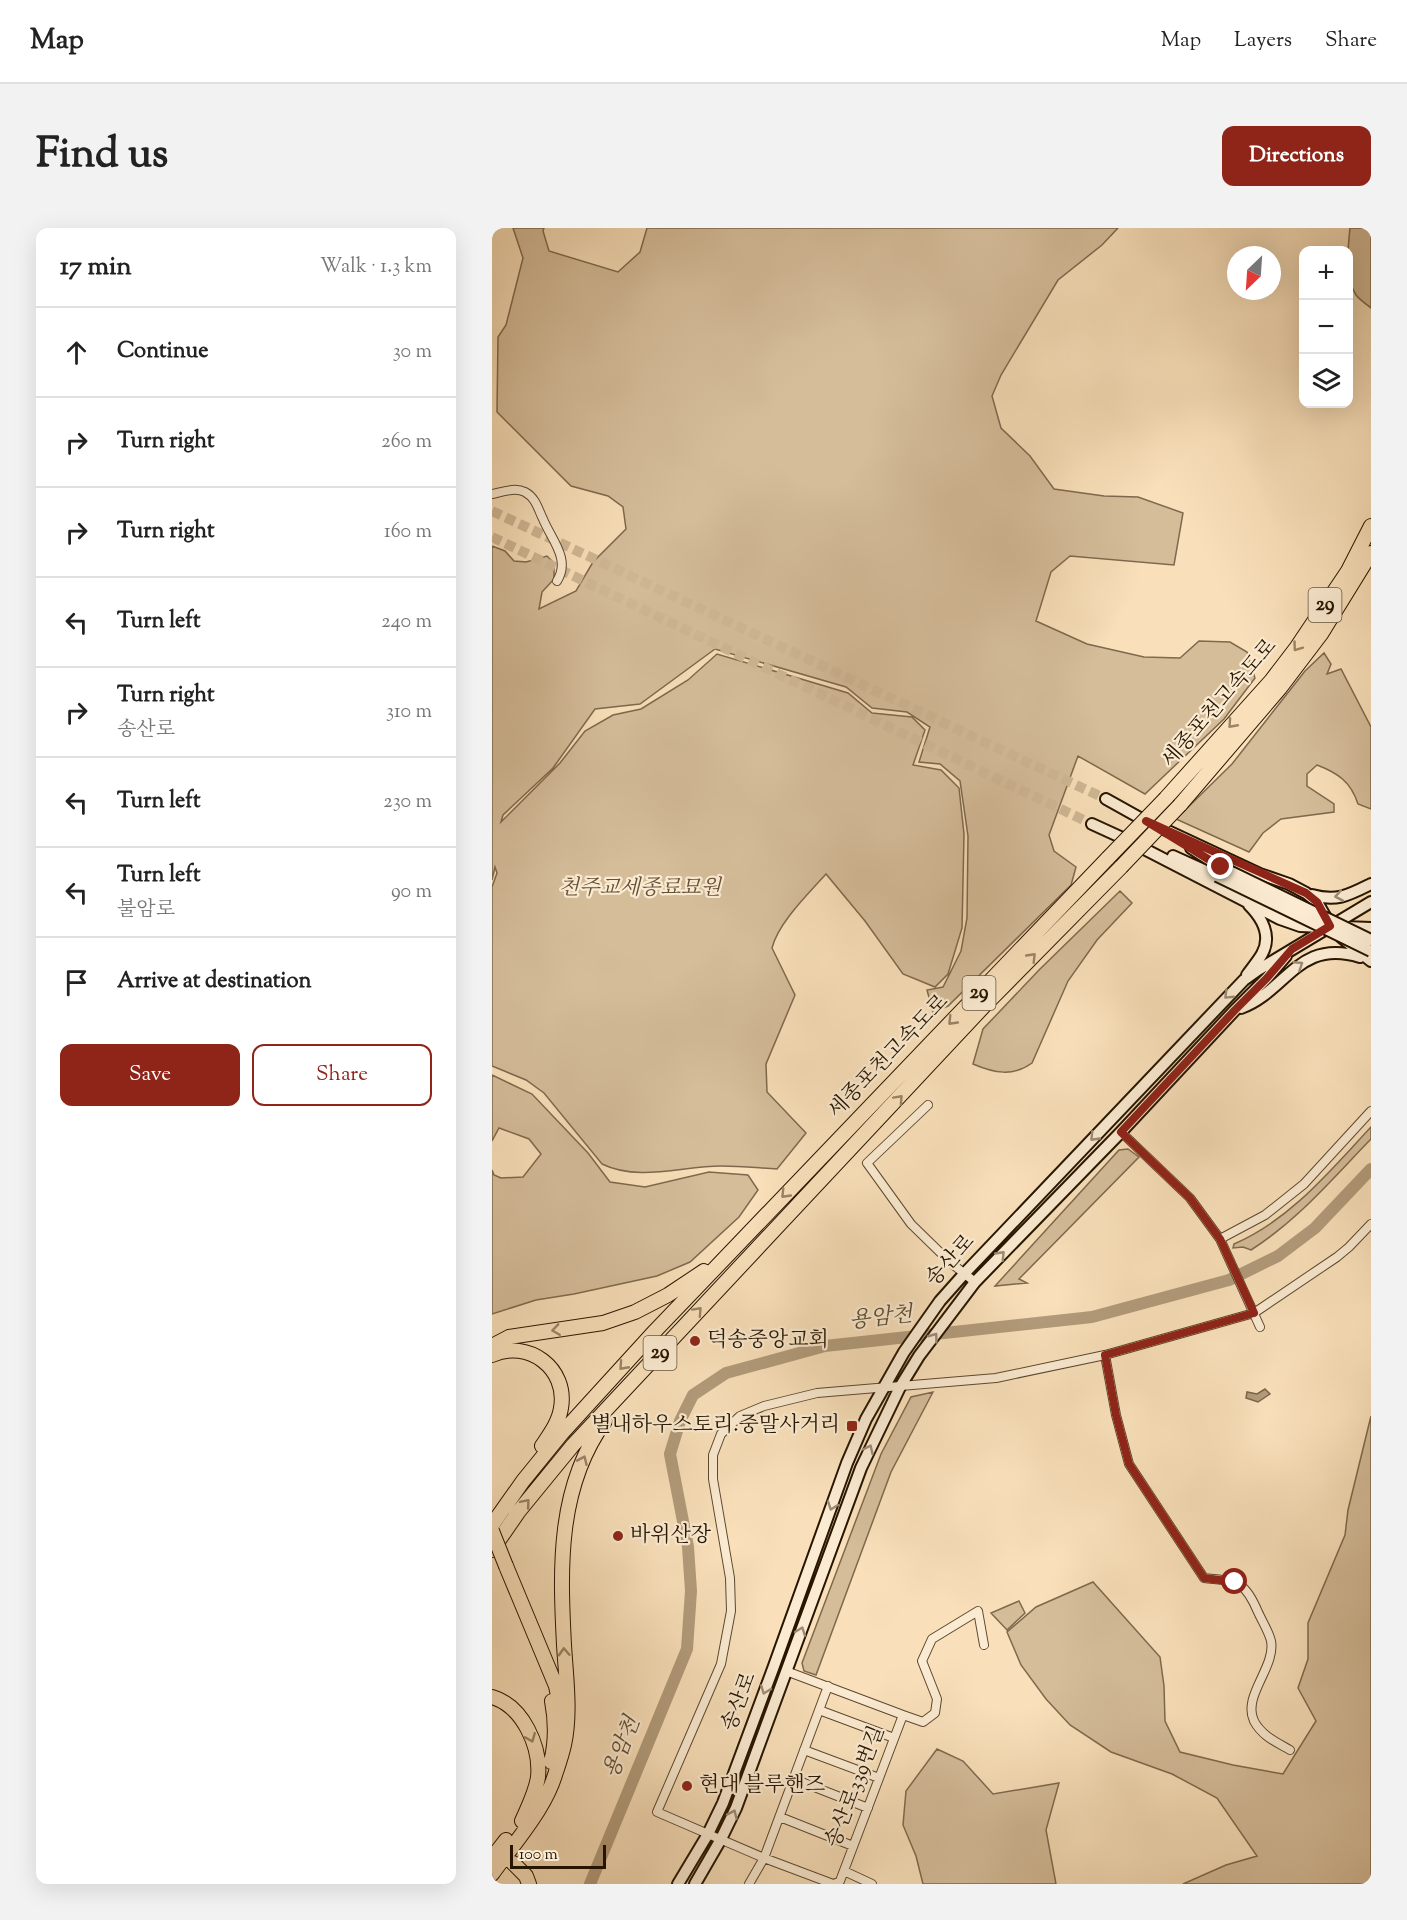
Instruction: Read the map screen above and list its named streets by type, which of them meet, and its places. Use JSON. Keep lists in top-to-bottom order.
{
  "streets": {
    "highway": ["29", "세종포천고속도로"],
    "street": ["송산로", "송산로339번길"]
  },
  "crossings": [
    ["송산로", "송산로339번길"]
  ],
  "water": ["용암천"],
  "parks": ["천주교세종료묘원"],
  "places": {
    "other": ["덕송중앙교회", "바위산장", "현대 블루핸즈"],
    "transit": ["별내하우스토리.중말사거리"]
  },
  "scale_bar": "100 m",
  "north": "bottom left",
  "page": {
    "header": "Map",
    "nav": ["Map", "Layers", "Share"],
    "title": "Find us",
    "buttons": [
      "Directions",
      ["Save", "Share"]
    ],
    "heading": ["17 min", "Walk · 1.3 km"],
    "map_buttons": ["+", "−"],
    "list": [
      ["Continue", "30 m"],
      ["Turn right", "260 m"],
      ["Turn right", "160 m"],
      ["Turn left", "240 m"],
      ["Turn right", "송산로", "310 m"],
      ["Turn left", "230 m"],
      ["Turn left", "불암로", "90 m"],
      "Arrive at destination"
    ],
    "scale": "100 m"
  }
}
